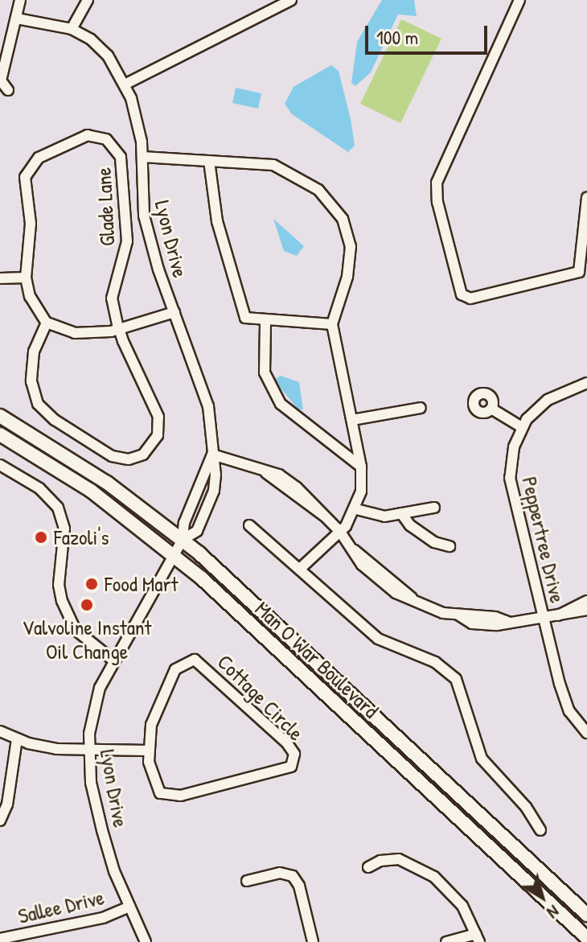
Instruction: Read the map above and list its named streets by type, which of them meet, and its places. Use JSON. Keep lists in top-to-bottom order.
{
  "streets": {
    "main road": ["Man O War Boulevard"],
    "street": [
      "Glade Lane",
      "Lyon Drive",
      "Peppertree Drive",
      "Cottage Circle",
      "Sallee Drive"
    ]
  },
  "crossings": [
    ["Lyon Drive", "Man O War Boulevard"],
    ["Lyon Drive", "Sallee Drive"]
  ],
  "places": ["Fazoli's", "Food Mart", "Valvoline Instant Oil Change"],
  "scale_bar": "100 m",
  "north": "bottom right"
}
